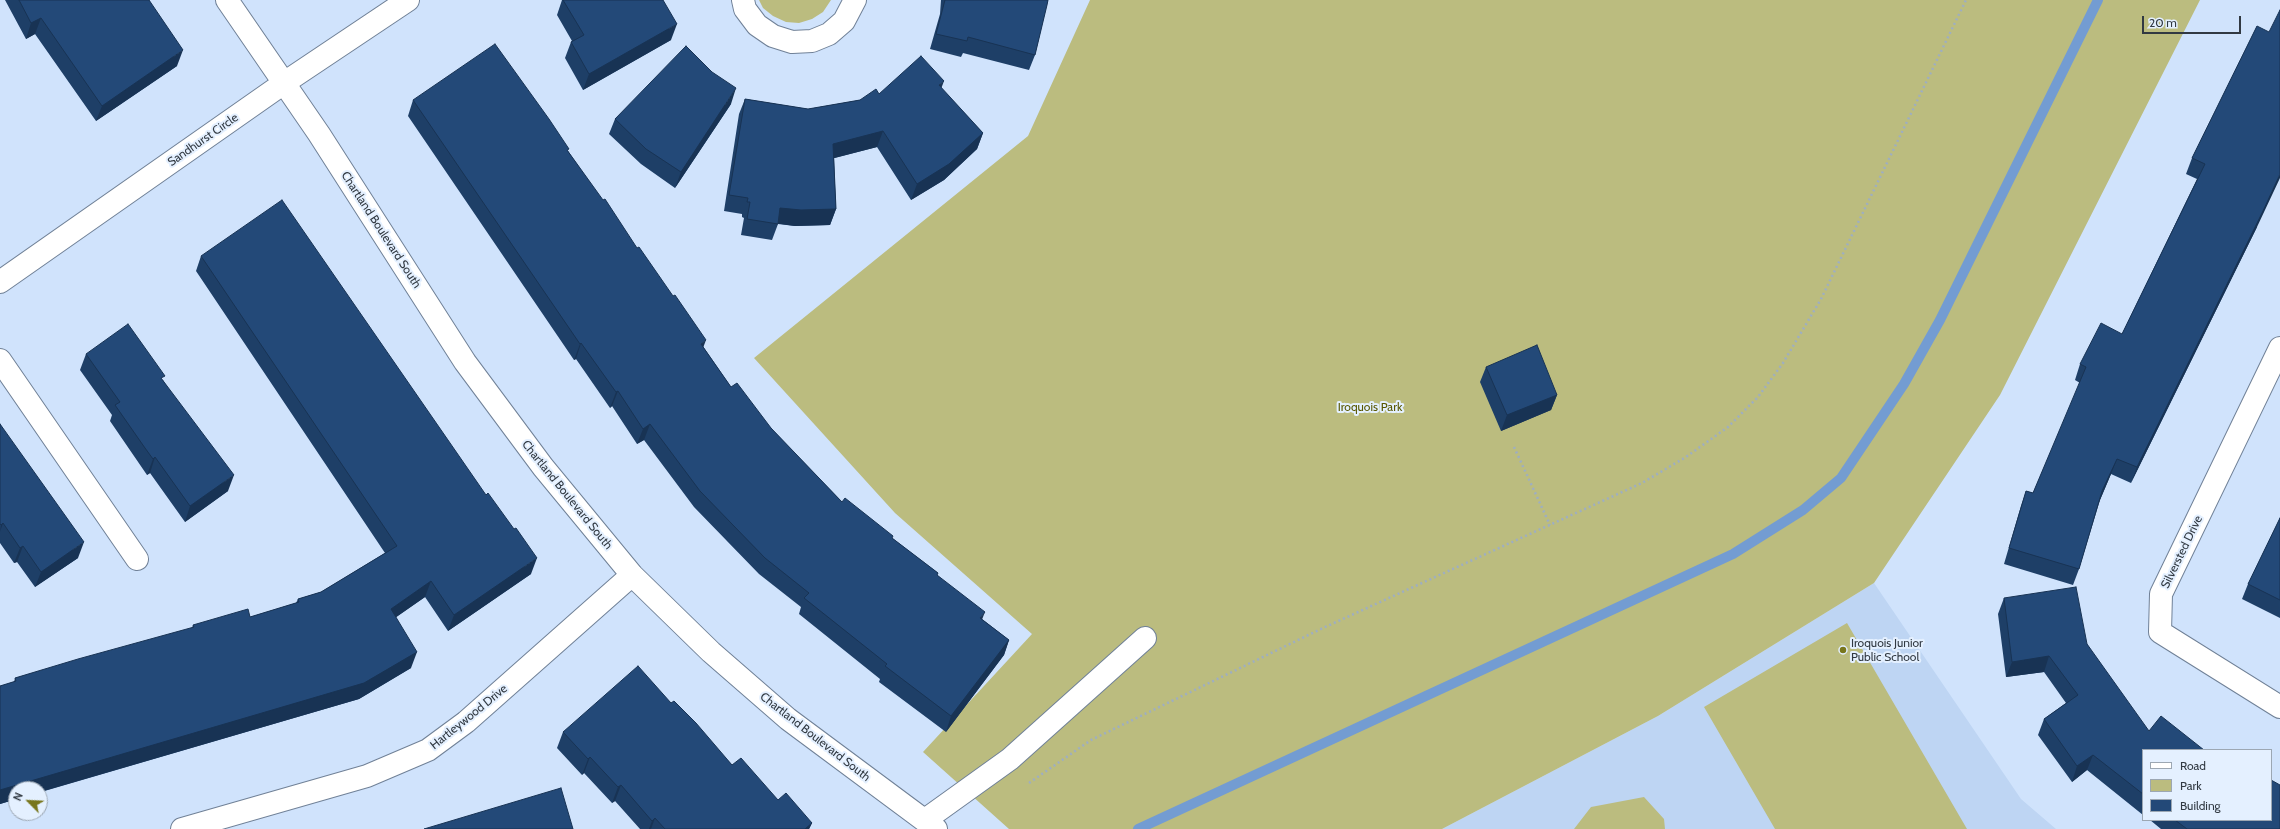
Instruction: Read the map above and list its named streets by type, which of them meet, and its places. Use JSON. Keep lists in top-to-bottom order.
{
  "streets": {
    "street": [
      "Sandhurst Circle",
      "Chartland Boulevard South",
      "Silversted Drive",
      "Hartleywood Drive"
    ]
  },
  "crossings": [
    ["Sandhurst Circle", "Chartland Boulevard South"],
    ["Chartland Boulevard South", "Hartleywood Drive"]
  ],
  "parks": ["Iroquois Park"],
  "places": ["Iroquois Junior Public School"],
  "legend": ["Road", "Park", "Building"],
  "scale_bar": "20 m",
  "north": "top left"
}
